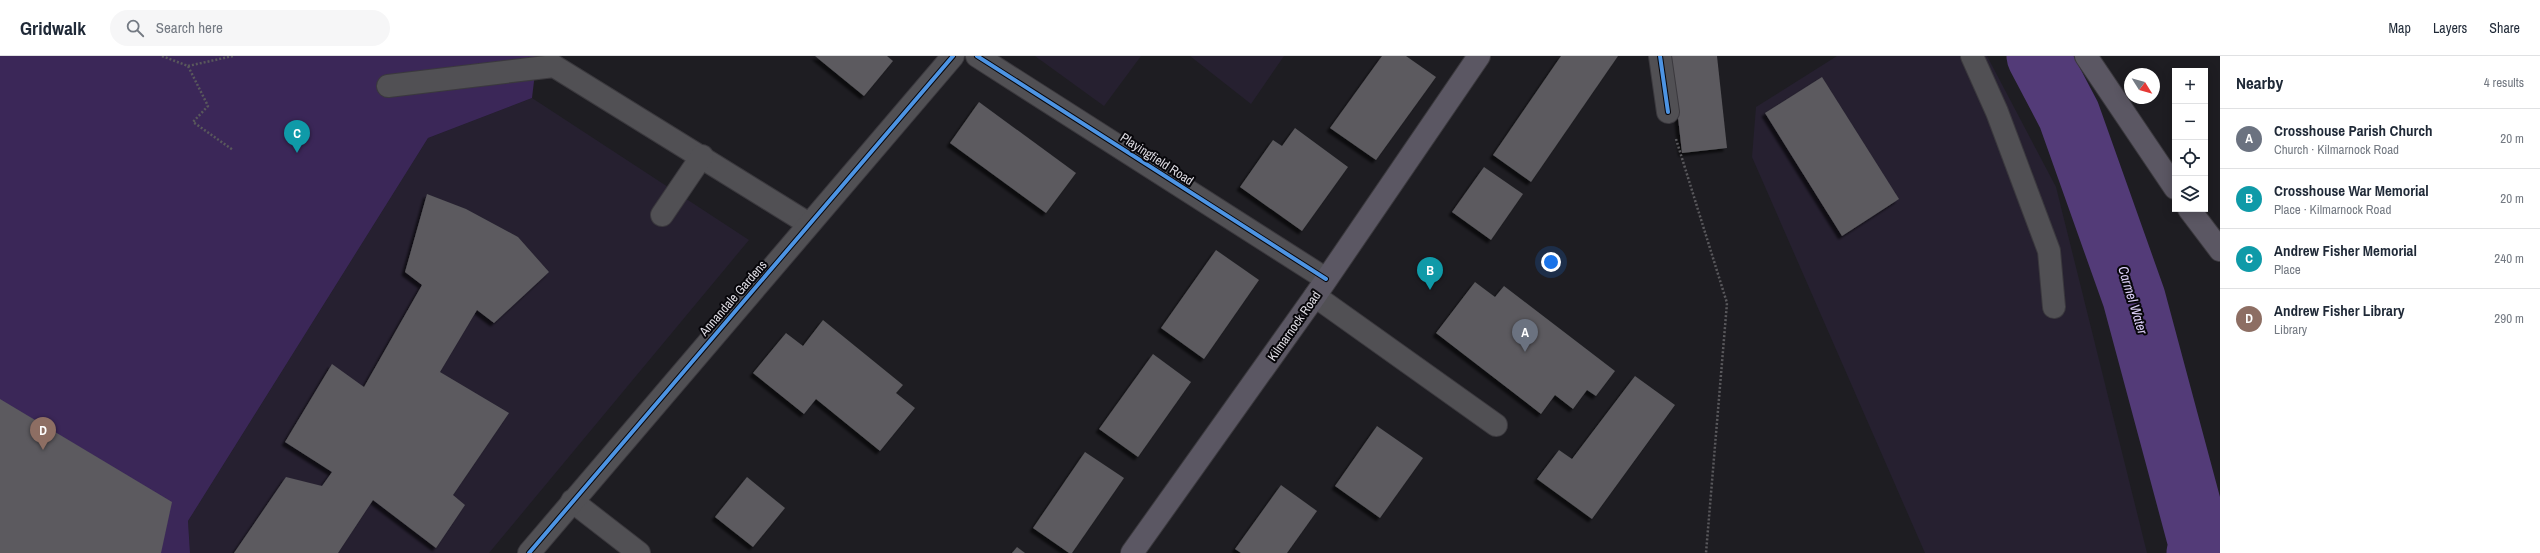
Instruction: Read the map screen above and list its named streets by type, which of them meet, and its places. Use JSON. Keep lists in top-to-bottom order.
{
  "streets": {
    "main road": ["Kilmarnock Road"],
    "street": ["Playingfield Road", "Annandale Gardens"]
  },
  "crossings": [
    ["Playingfield Road", "Kilmarnock Road"]
  ],
  "water": ["Carmel Water"],
  "north": "bottom right",
  "page": {
    "header": "Gridwalk",
    "search": "Search here",
    "nav": ["Map", "Layers", "Share"],
    "heading": ["Nearby", "4 results"],
    "map_buttons": ["+", "−"],
    "list": [
      {
        "mark": "A",
        "name": "Crosshouse Parish Church",
        "note": "Church · Kilmarnock Road",
        "value": "20 m"
      },
      {
        "mark": "B",
        "name": "Crosshouse War Memorial",
        "note": "Place · Kilmarnock Road",
        "value": "20 m"
      },
      {
        "mark": "C",
        "name": "Andrew Fisher Memorial",
        "note": "Place",
        "value": "240 m"
      },
      {
        "mark": "D",
        "name": "Andrew Fisher Library",
        "note": "Library",
        "value": "290 m"
      }
    ],
    "pins": [
      "C",
      "B",
      "A",
      "D"
    ]
  }
}
